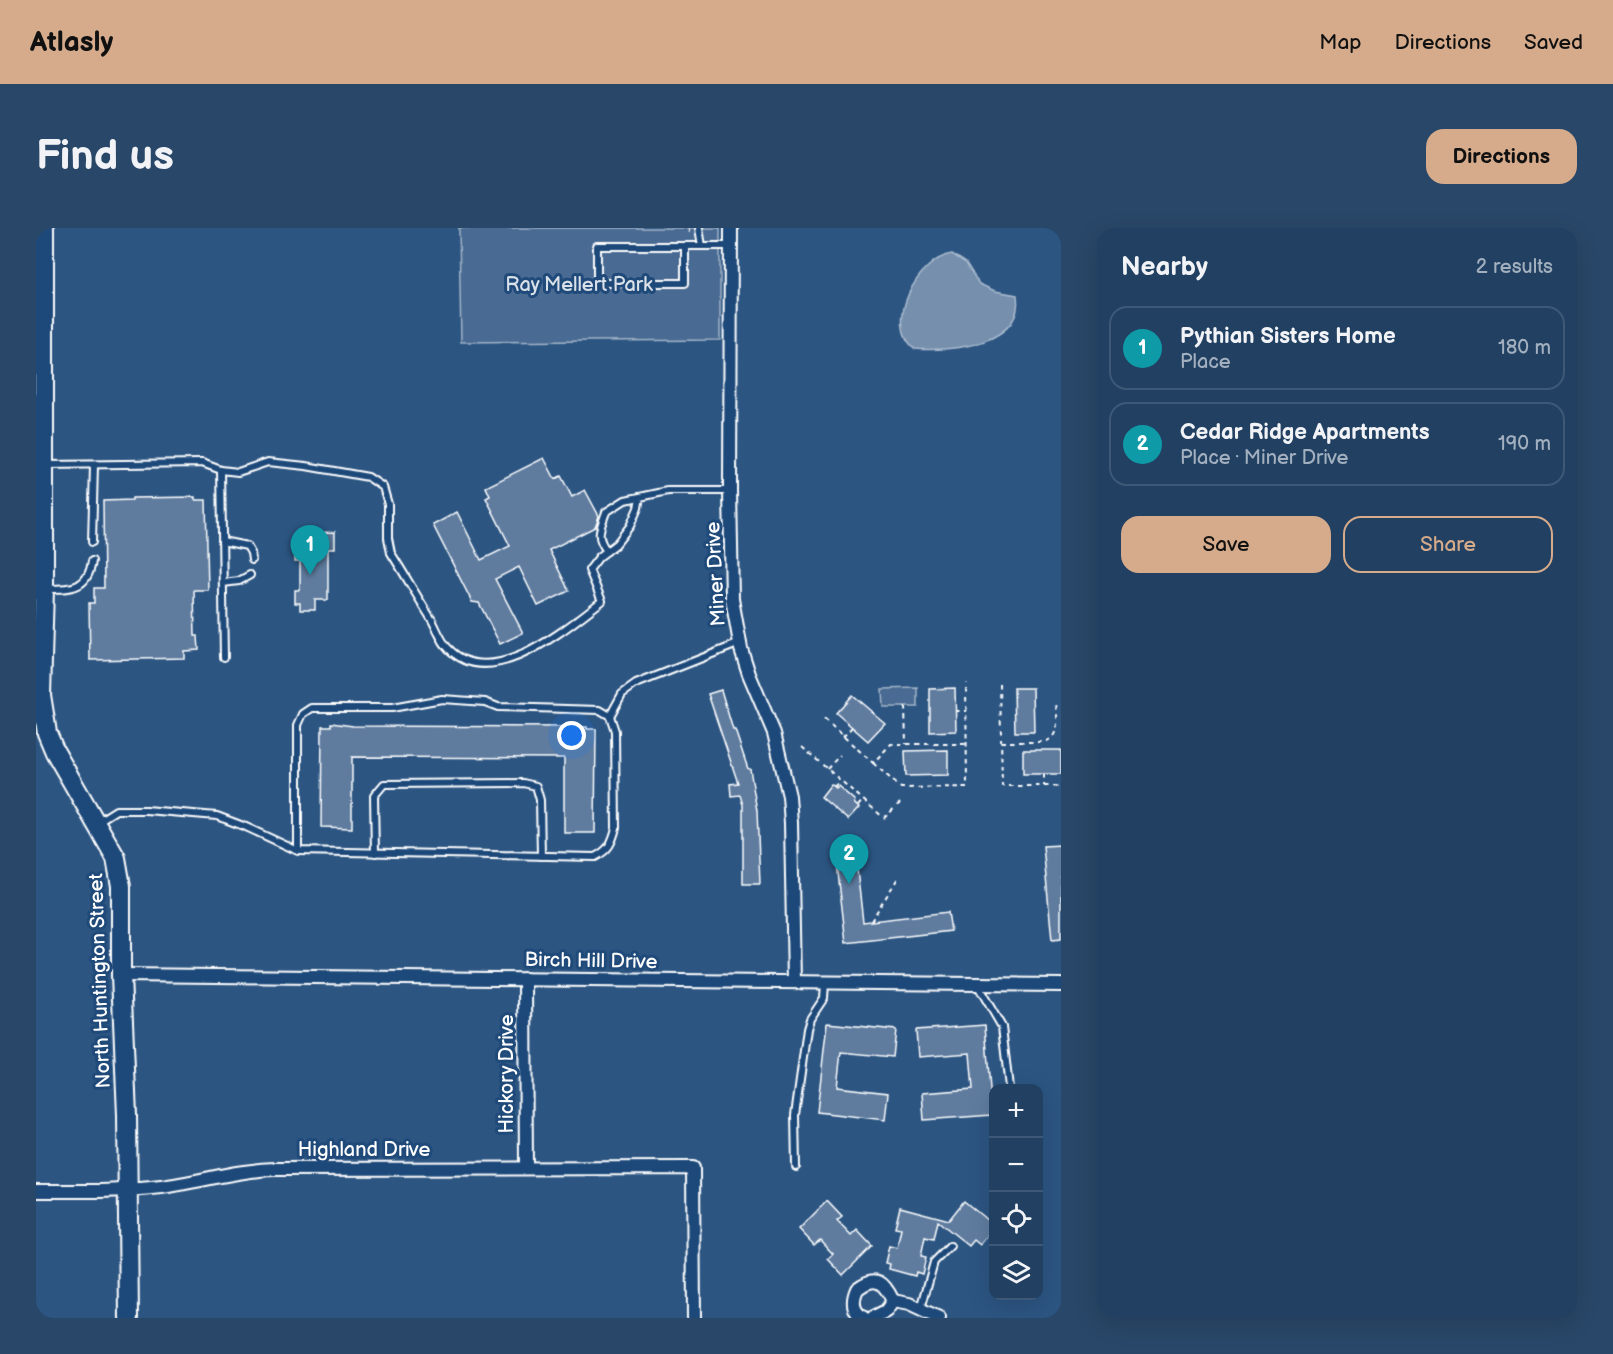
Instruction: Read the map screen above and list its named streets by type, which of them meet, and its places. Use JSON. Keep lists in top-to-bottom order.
{
  "streets": {
    "street": [
      "Miner Drive",
      "Birch Hill Drive",
      "North Huntington Street",
      "Hickory Drive",
      "Highland Drive"
    ]
  },
  "crossings": [
    ["Miner Drive", "Birch Hill Drive"],
    ["Birch Hill Drive", "North Huntington Street"],
    ["Birch Hill Drive", "Hickory Drive"],
    ["North Huntington Street", "Highland Drive"],
    ["Hickory Drive", "Highland Drive"]
  ],
  "parks": ["Ray Mellert Park"],
  "page": {
    "header": "Atlasly",
    "nav": ["Map", "Directions", "Saved"],
    "buttons": [
      "Directions",
      ["Save", "Share"]
    ],
    "title": "Find us",
    "heading": ["Nearby", "2 results"],
    "list": [
      {
        "mark": "1",
        "name": "Pythian Sisters Home",
        "note": "Place",
        "value": "180 m"
      },
      {
        "mark": "2",
        "name": "Cedar Ridge Apartments",
        "note": "Place · Miner Drive",
        "value": "190 m"
      }
    ],
    "pins": ["1", "2"],
    "map_buttons": ["+", "−"]
  }
}
